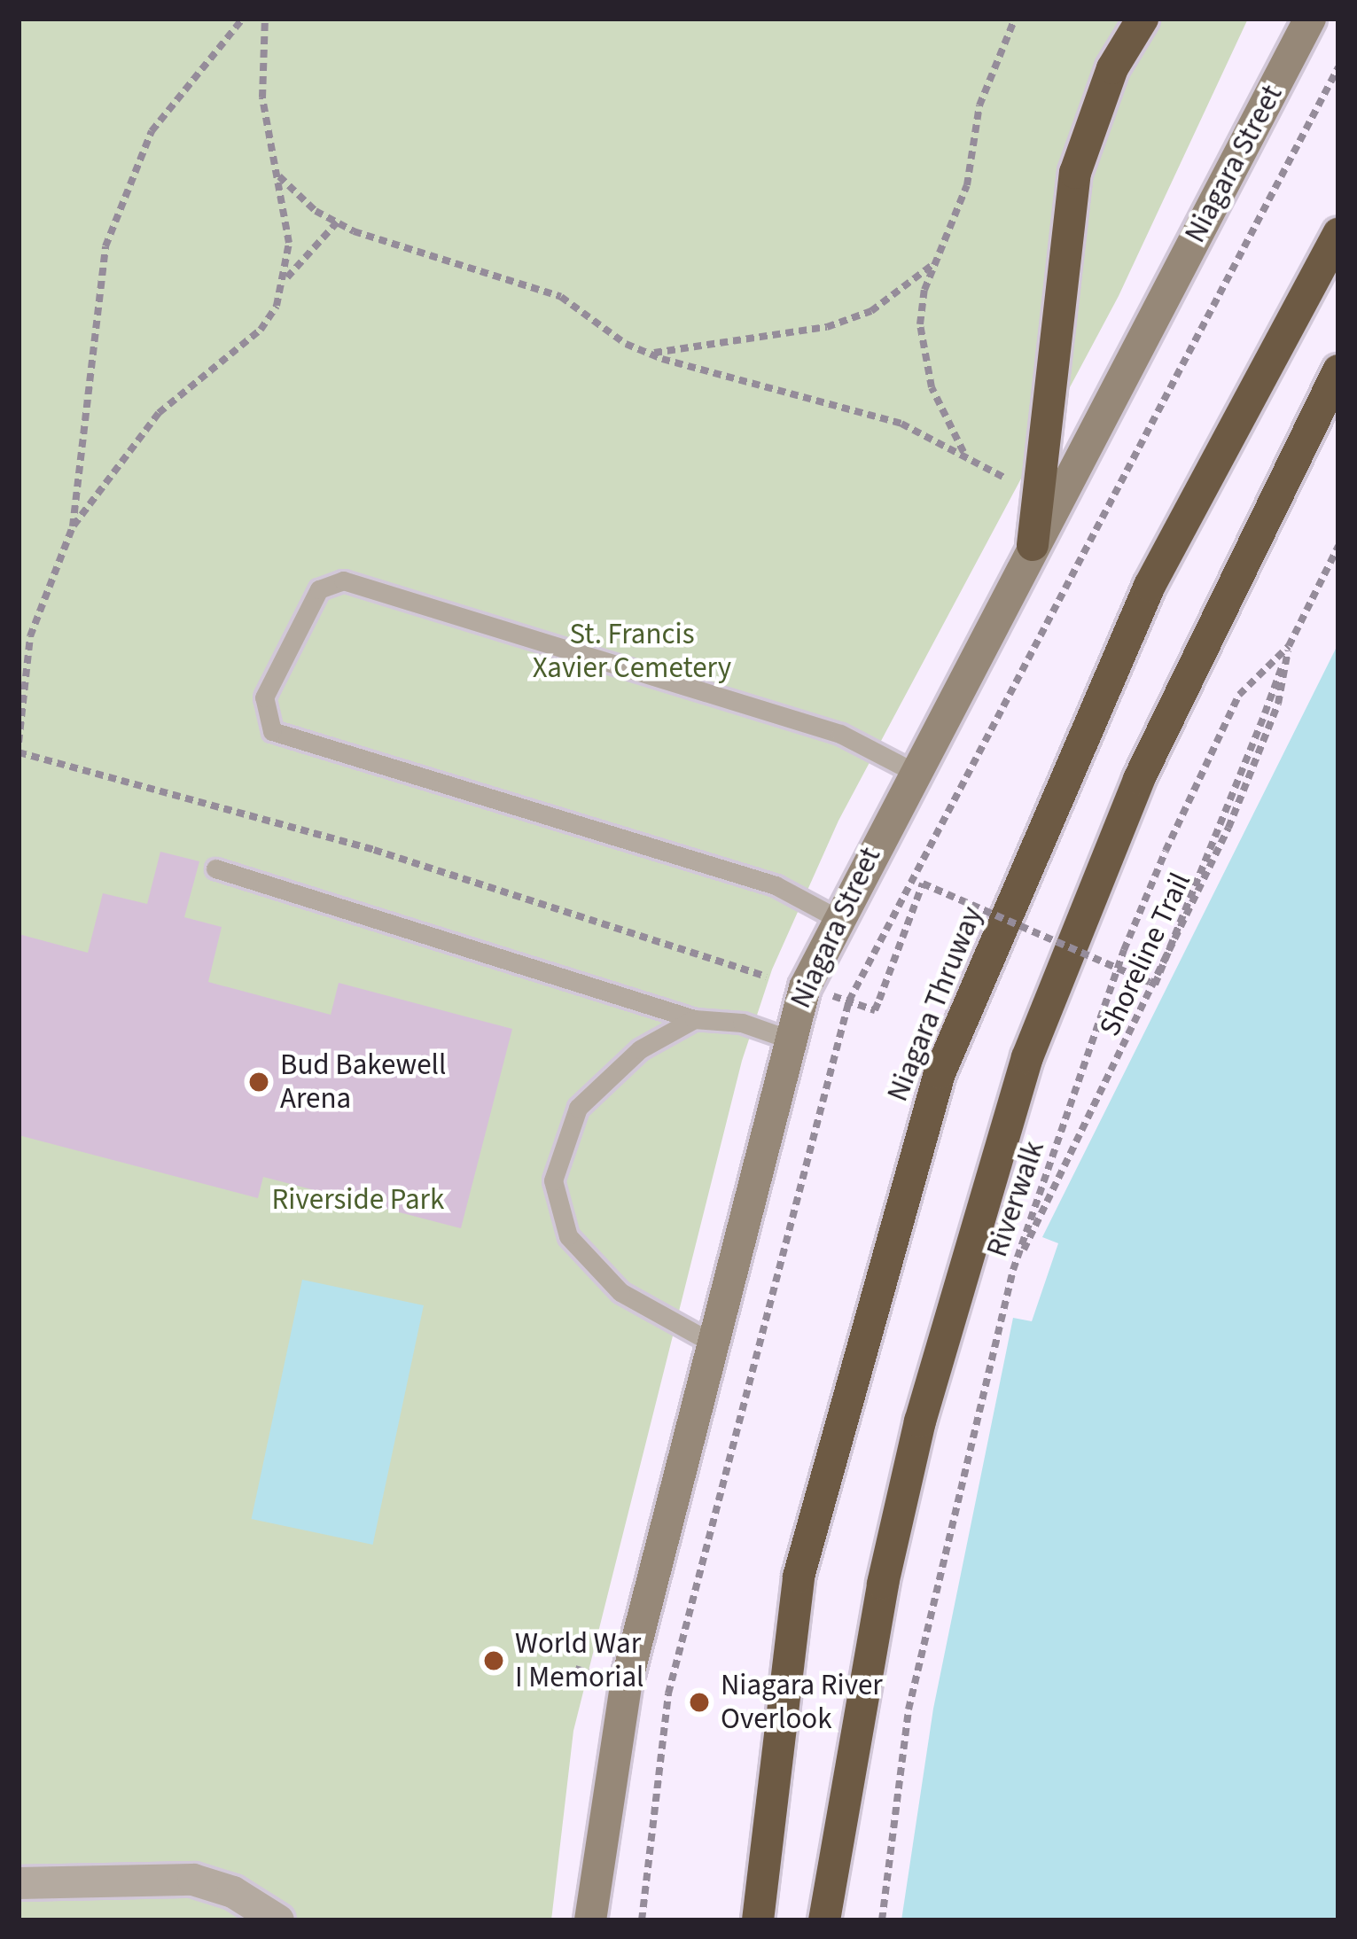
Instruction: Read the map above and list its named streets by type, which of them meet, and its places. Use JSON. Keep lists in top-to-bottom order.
{
  "streets": {
    "highway": ["Niagara Thruway"],
    "main road": ["Niagara Street"],
    "path": ["Shoreline Trail", "Riverwalk"]
  },
  "crossings": [
    ["Shoreline Trail", "Riverwalk"]
  ],
  "parks": ["St. Francis Xavier Cemetery", "Riverside Park"],
  "places": ["Bud Bakewell Arena", "World War I Memorial", "Niagara River Overlook"]
}
